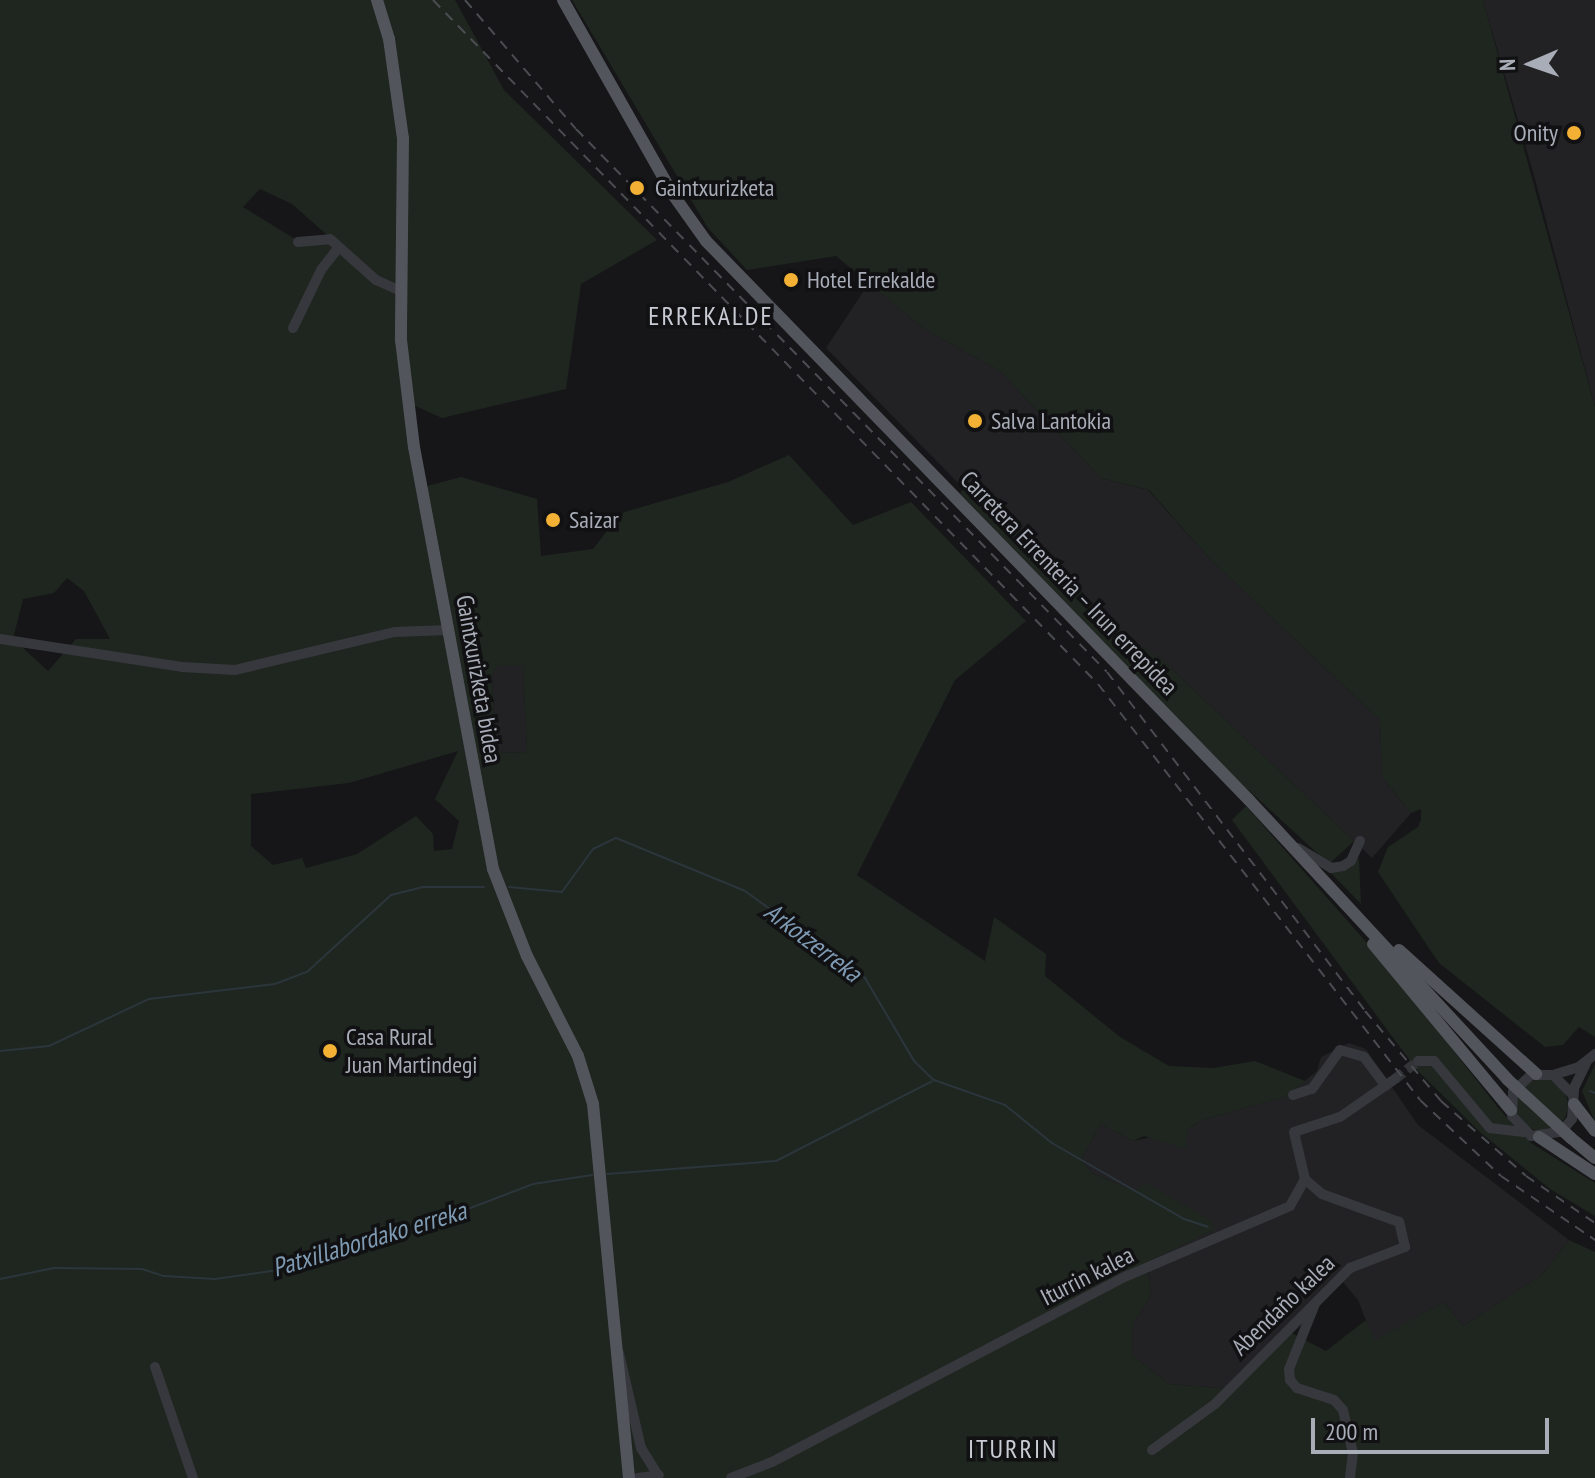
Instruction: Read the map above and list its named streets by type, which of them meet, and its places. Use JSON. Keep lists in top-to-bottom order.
{
  "streets": {
    "main road": ["Carretera Errenteria – Irun errepidea", "Gaintxurizketa bidea"],
    "street": ["Iturrin kalea", "Abendaño kalea"]
  },
  "crossings": [
    ["Iturrin kalea", "Abendaño kalea"]
  ],
  "districts": ["ERREKALDE", "ITURRIN"],
  "water": ["Arkotzerreka", "Patxillabordako erreka"],
  "places": [
    "Onity",
    "Gaintxurizketa",
    "Hotel Errekalde",
    "Salva Lantokia",
    "Saizar",
    "Casa Rural Juan Martindegi"
  ],
  "scale_bar": "200 m",
  "north": "left"
}
